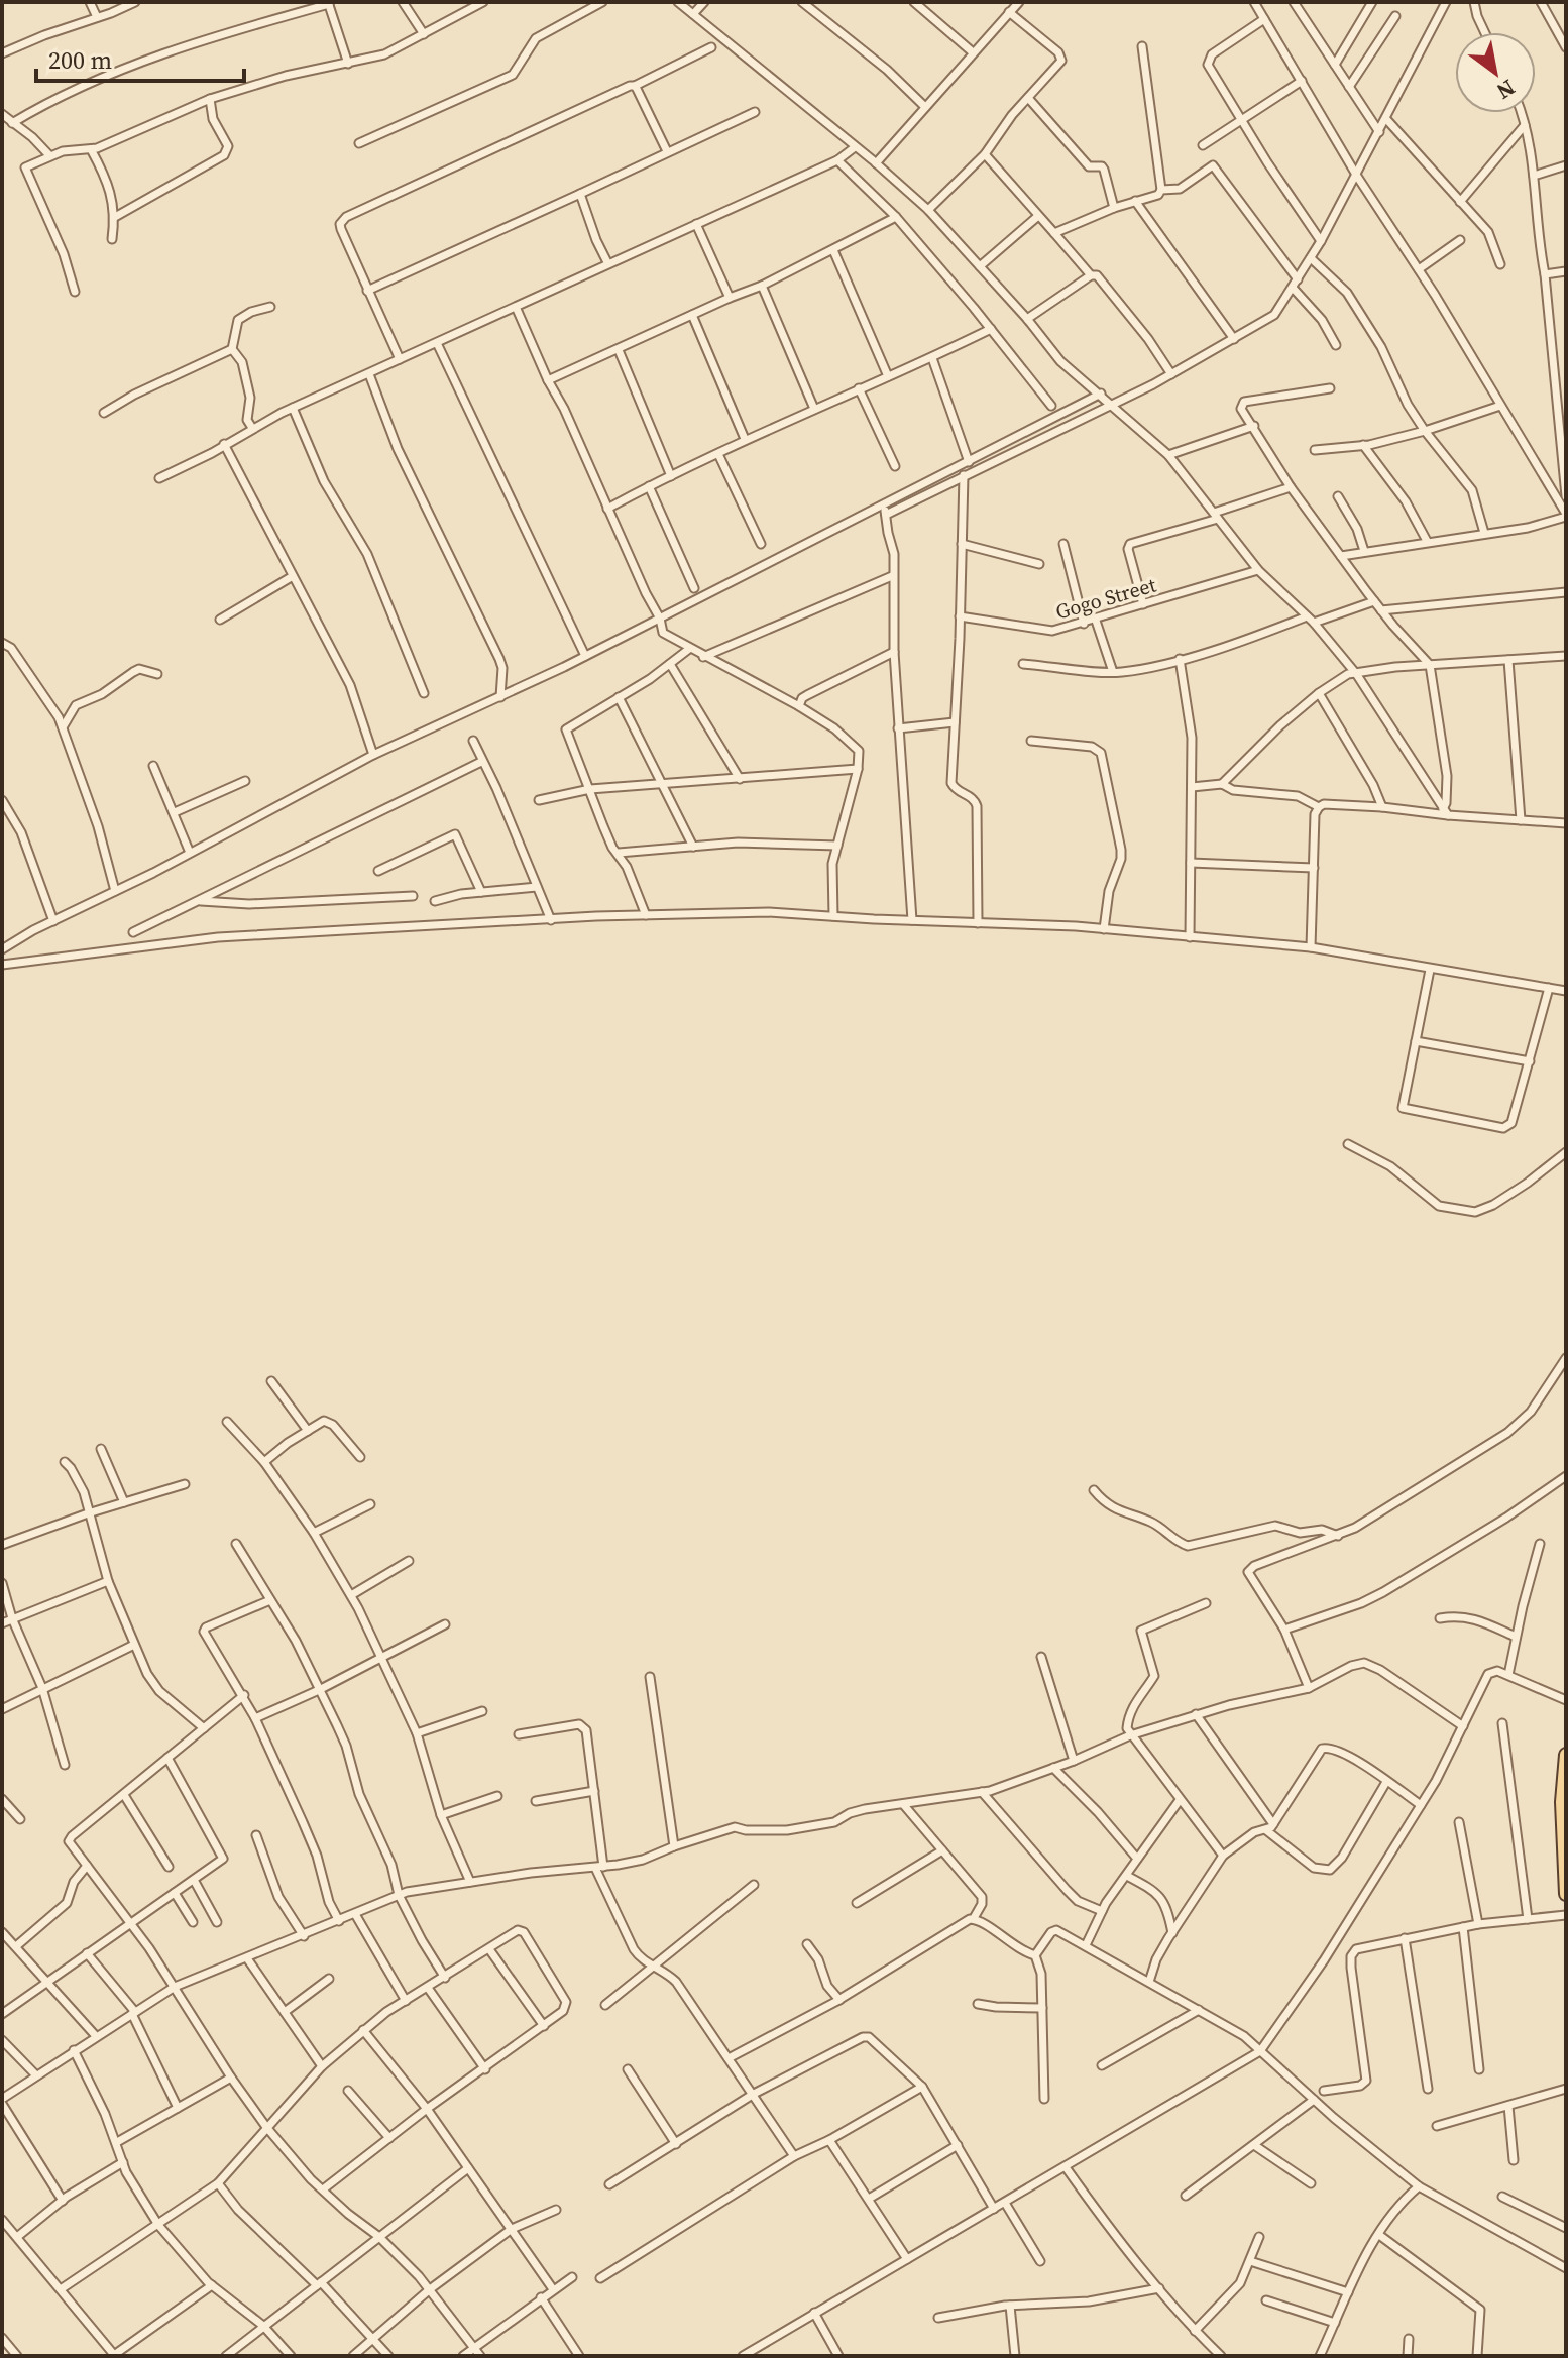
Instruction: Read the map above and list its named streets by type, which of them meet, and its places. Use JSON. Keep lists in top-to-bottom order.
{
  "streets": {
    "street": ["Gogo Street"]
  },
  "scale_bar": "200 m",
  "north": "bottom right"
}
